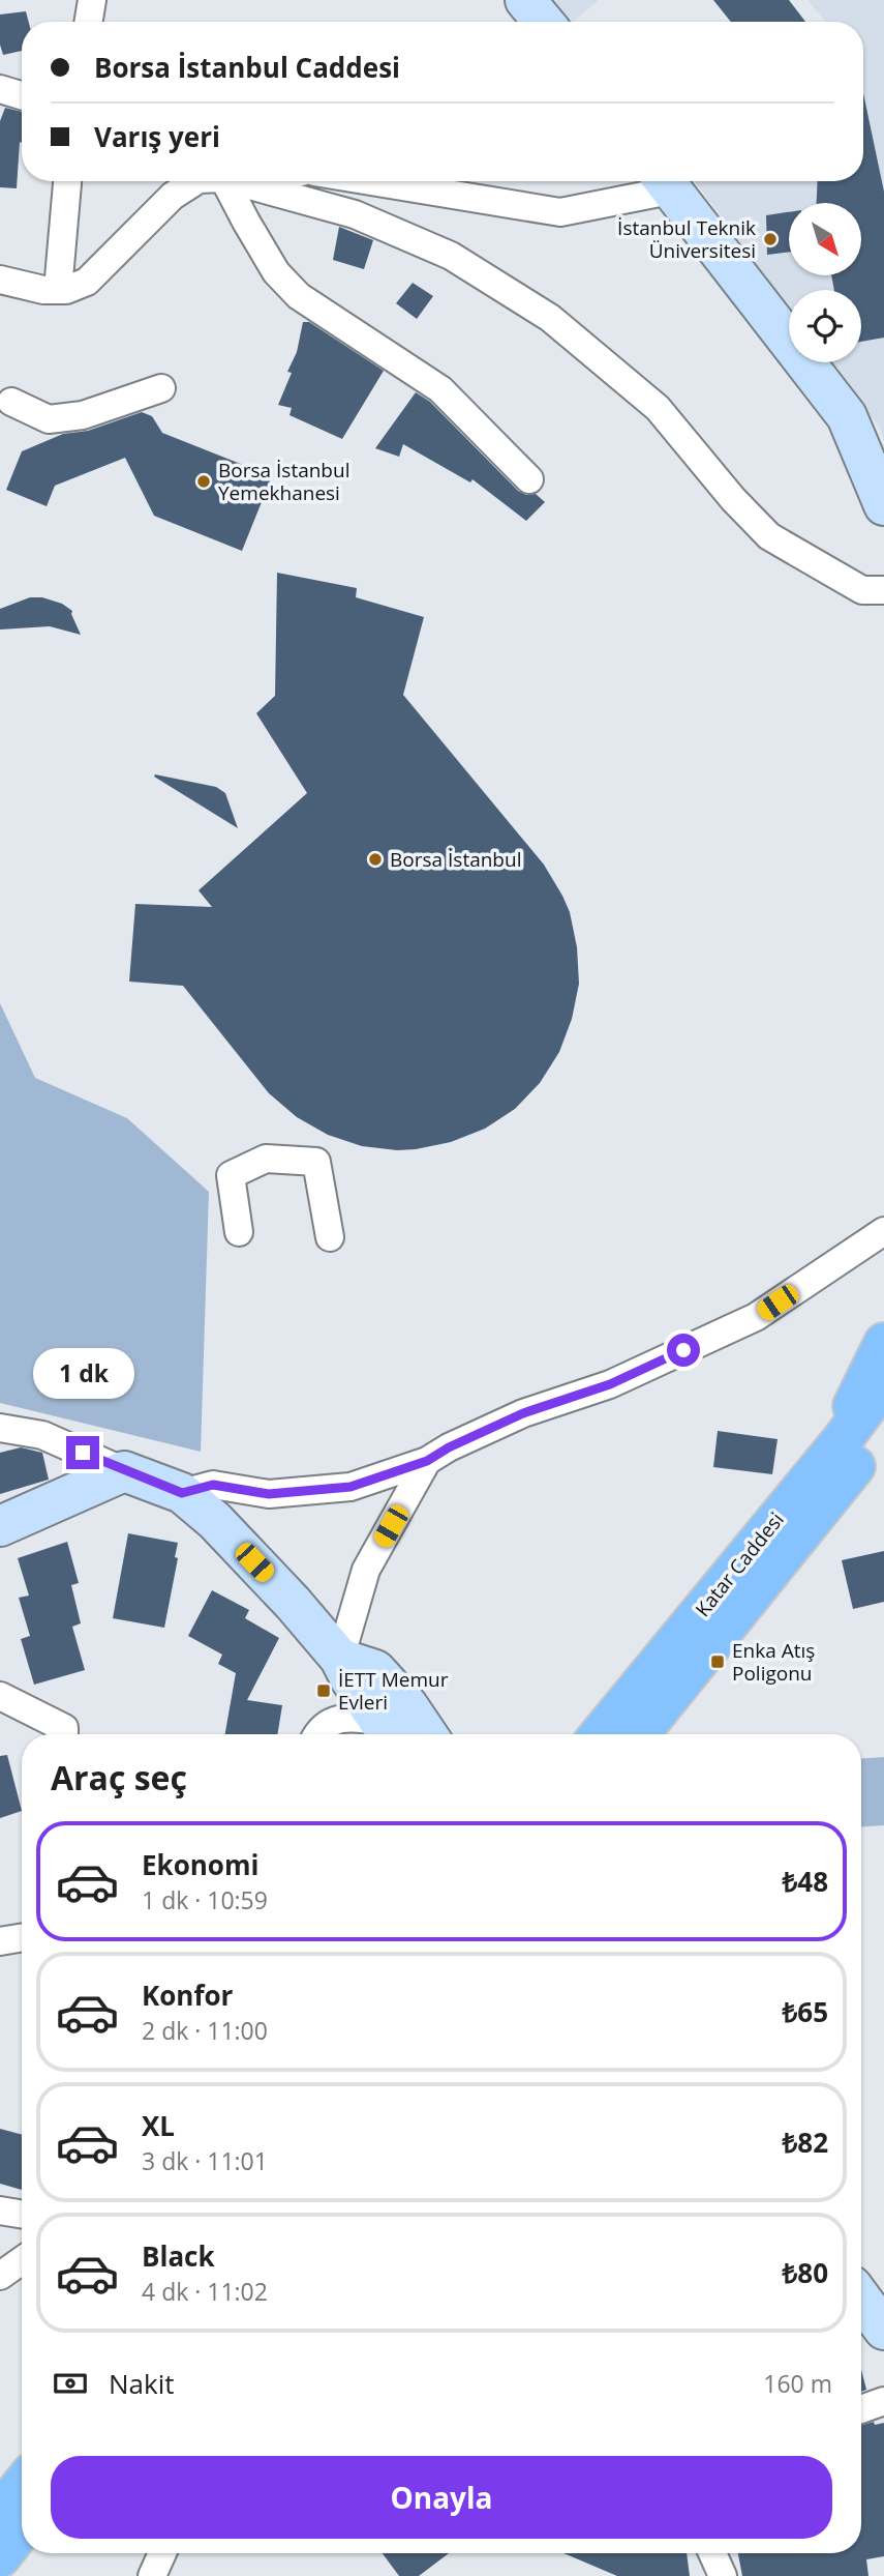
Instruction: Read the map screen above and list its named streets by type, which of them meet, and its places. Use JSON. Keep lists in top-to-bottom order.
{
  "streets": {
    "main road": ["Katar Caddesi"]
  },
  "places": {
    "other": ["İstanbul Teknik Üniversitesi", "Borsa İstanbul Yemekhanesi", "Borsa İstanbul"],
    "transit": ["Enka Atış Poligonu", "İETT Memur Evleri"]
  },
  "north": "bottom right",
  "page": {
    "banner": ["Borsa İstanbul Caddesi", "Varış yeri"],
    "bubble": "1 dk",
    "heading": "Araç seç",
    "list": [
      {
        "name": "Ekonomi",
        "note": "1 dk · 10:59",
        "value": "₺48"
      },
      {
        "name": "Konfor",
        "note": "2 dk · 11:00",
        "value": "₺65"
      },
      {
        "name": "XL",
        "note": "3 dk · 11:01",
        "value": "₺82"
      },
      {
        "name": "Black",
        "note": "4 dk · 11:02",
        "value": "₺80"
      }
    ],
    "pay": ["Nakit", "160 m"],
    "buttons": "Onayla"
  }
}
